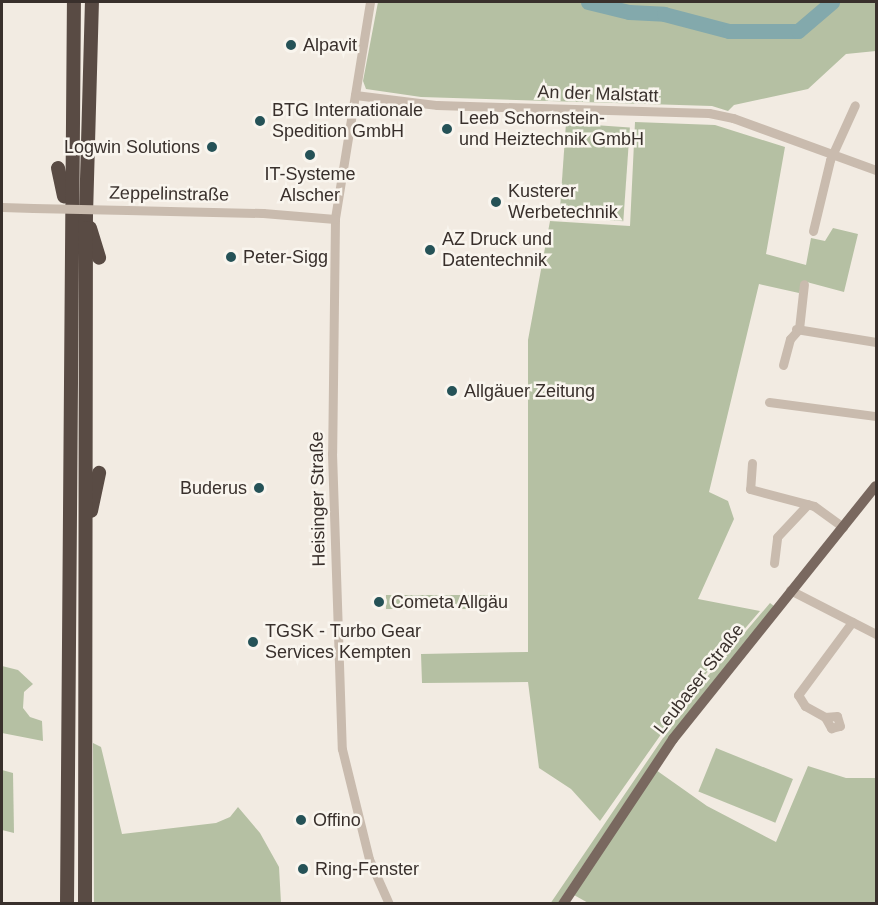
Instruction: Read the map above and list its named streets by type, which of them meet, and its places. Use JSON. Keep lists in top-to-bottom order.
{
  "streets": {
    "main road": ["Leubaser Straße"],
    "street": ["An der Malstatt", "Zeppelinstraße", "Heisinger Straße"]
  },
  "crossings": [
    ["An der Malstatt", "Heisinger Straße"],
    ["Zeppelinstraße", "Heisinger Straße"]
  ],
  "places": [
    "Alpavit",
    "BTG Internationale Spedition GmbH",
    "Leeb Schornstein- und Heiztechnik GmbH",
    "Logwin Solutions",
    "IT-Systeme Alscher",
    "Kusterer Werbetechnik",
    "AZ Druck und Datentechnik",
    "Peter-Sigg",
    "Allgäuer Zeitung",
    "Buderus",
    "Cometa Allgäu",
    "TGSK - Turbo Gear Services Kempten",
    "Offino",
    "Ring-Fenster"
  ]
}
